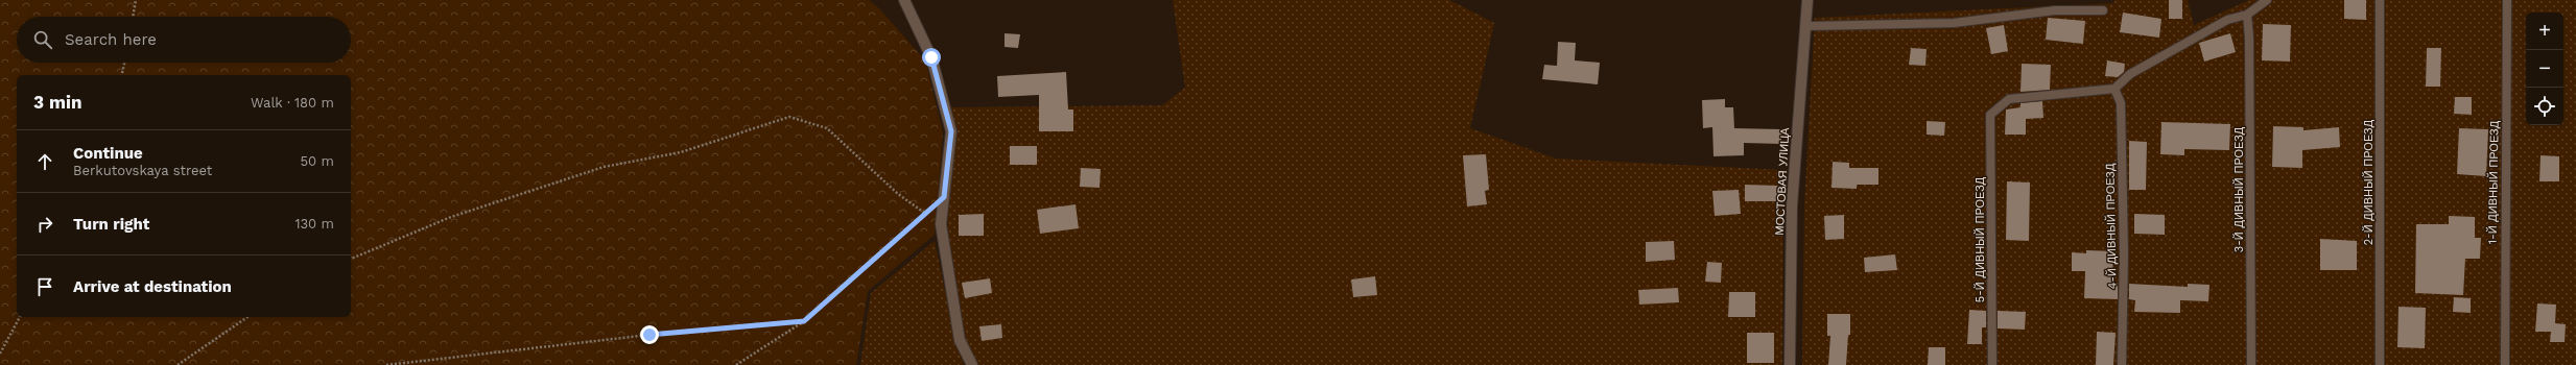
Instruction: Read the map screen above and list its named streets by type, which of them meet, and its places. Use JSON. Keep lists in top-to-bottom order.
{
  "streets": {
    "street": ["МОСТОВАЯ УЛИЦА"],
    "lane": [
      "2-Й ДИВНЫЙ ПРОЕЗД",
      "1-Й ДИВНЫЙ ПРОЕЗД",
      "3-Й ДИВНЫЙ ПРОЕЗД",
      "4-Й ДИВНЫЙ ПРОЕЗД",
      "5-Й ДИВНЫЙ ПРОЕЗД"
    ]
  },
  "crossings": [
    ["4-Й ДИВНЫЙ ПРОЕЗД", "5-Й ДИВНЫЙ ПРОЕЗД"]
  ],
  "page": {
    "map_buttons": ["+", "−"],
    "search": "Search here",
    "heading": ["3 min", "Walk · 180 m"],
    "list": [
      ["Continue", "Berkutovskaya street", "50 m"],
      ["Turn right", "130 m"],
      "Arrive at destination"
    ]
  }
}
